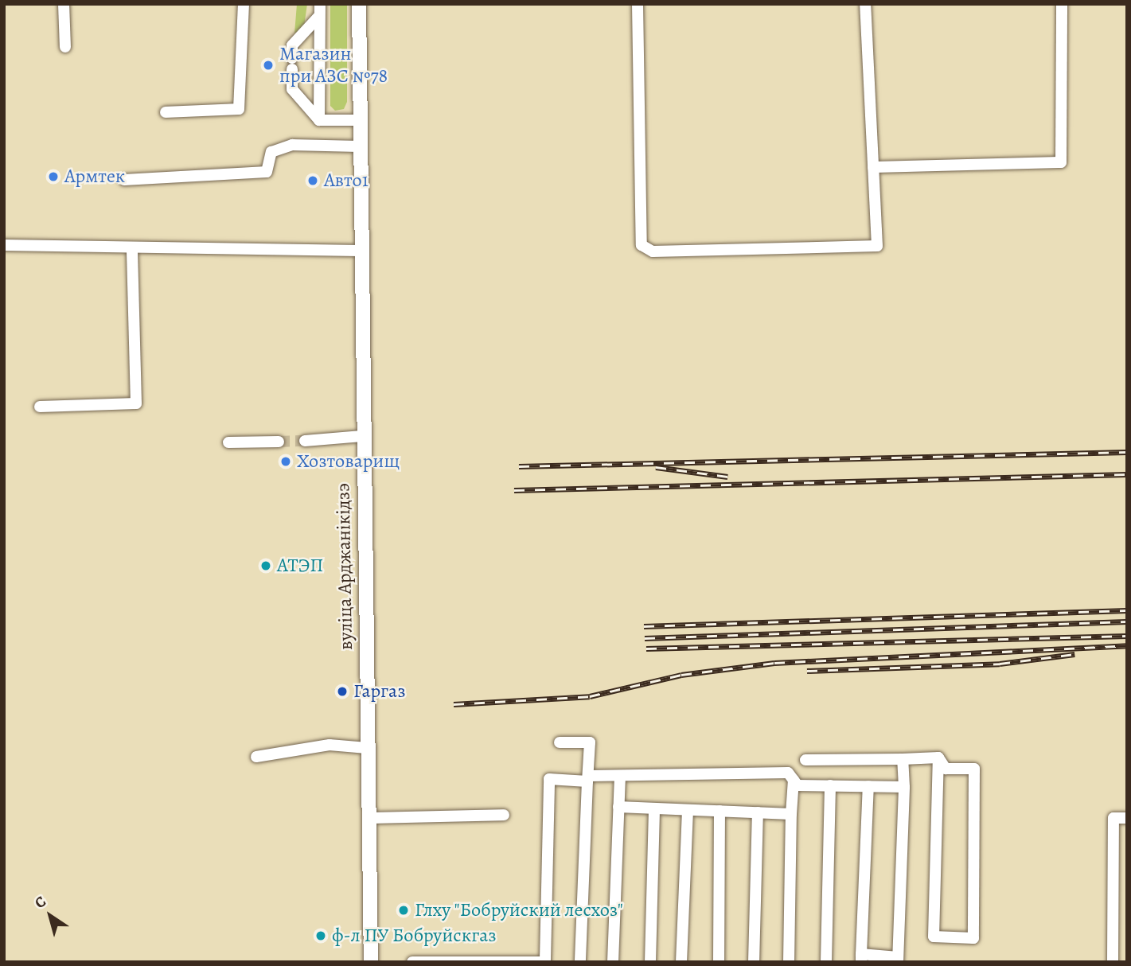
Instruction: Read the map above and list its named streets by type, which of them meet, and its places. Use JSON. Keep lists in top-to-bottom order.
{
  "streets": {
    "main road": ["вуліца Арджанікідзэ"]
  },
  "places": [
    "Магазин при АЗС №78",
    "Армтек",
    "Авто1",
    "Хозтоварищ",
    "АТЭП",
    "Гаргаз",
    "Глху \"Бобруйский лесхоз\"",
    "ф-л ПУ Бобруйскгаз"
  ],
  "north": "top left"
}
